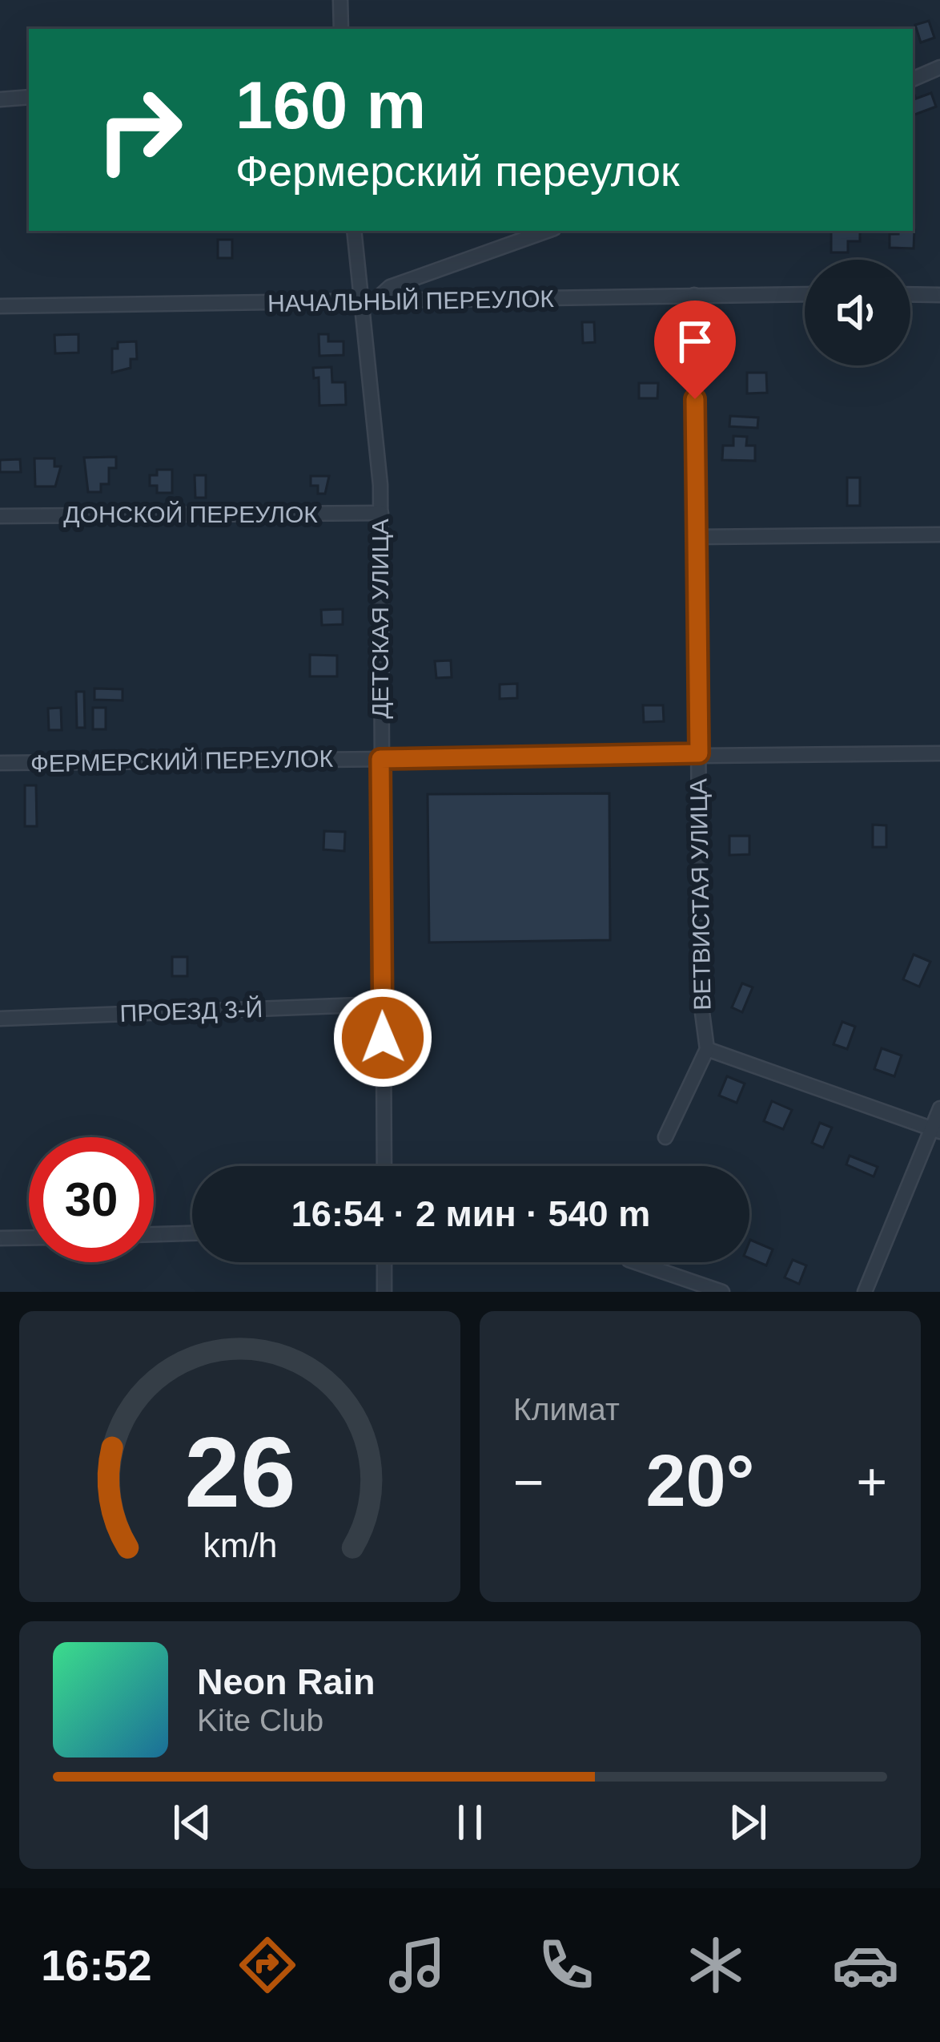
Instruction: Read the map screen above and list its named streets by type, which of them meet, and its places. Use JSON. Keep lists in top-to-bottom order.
{
  "streets": {
    "street": [
      "НАЧАЛЬНЫЙ ПЕРЕУЛОК",
      "ДОНСКОЙ ПЕРЕУЛОК",
      "ДЕТСКАЯ УЛИЦА",
      "ФЕРМЕРСКИЙ ПЕРЕУЛОК",
      "ВЕТВИСТАЯ УЛИЦА",
      "ПРОЕЗД 3-Й"
    ]
  },
  "crossings": [
    ["НАЧАЛЬНЫЙ ПЕРЕУЛОК", "ДЕТСКАЯ УЛИЦА"],
    ["НАЧАЛЬНЫЙ ПЕРЕУЛОК", "ВЕТВИСТАЯ УЛИЦА"],
    ["ДОНСКОЙ ПЕРЕУЛОК", "ДЕТСКАЯ УЛИЦА"],
    ["ДЕТСКАЯ УЛИЦА", "ФЕРМЕРСКИЙ ПЕРЕУЛОК"],
    ["ДЕТСКАЯ УЛИЦА", "ПРОЕЗД 3-Й"],
    ["ФЕРМЕРСКИЙ ПЕРЕУЛОК", "ВЕТВИСТАЯ УЛИЦА"]
  ],
  "page": {
    "turn": ["160 m", "Фермерский переулок"],
    "limit": "30",
    "trip": "16:54 · 2 мин · 540 m",
    "tile": "Климат",
    "heat": ["−", "20°", "+"],
    "song": ["Neon Rain", "Kite Club"],
    "tabs": "16:52",
    "gauge": ["26", "km/h"]
  }
}
